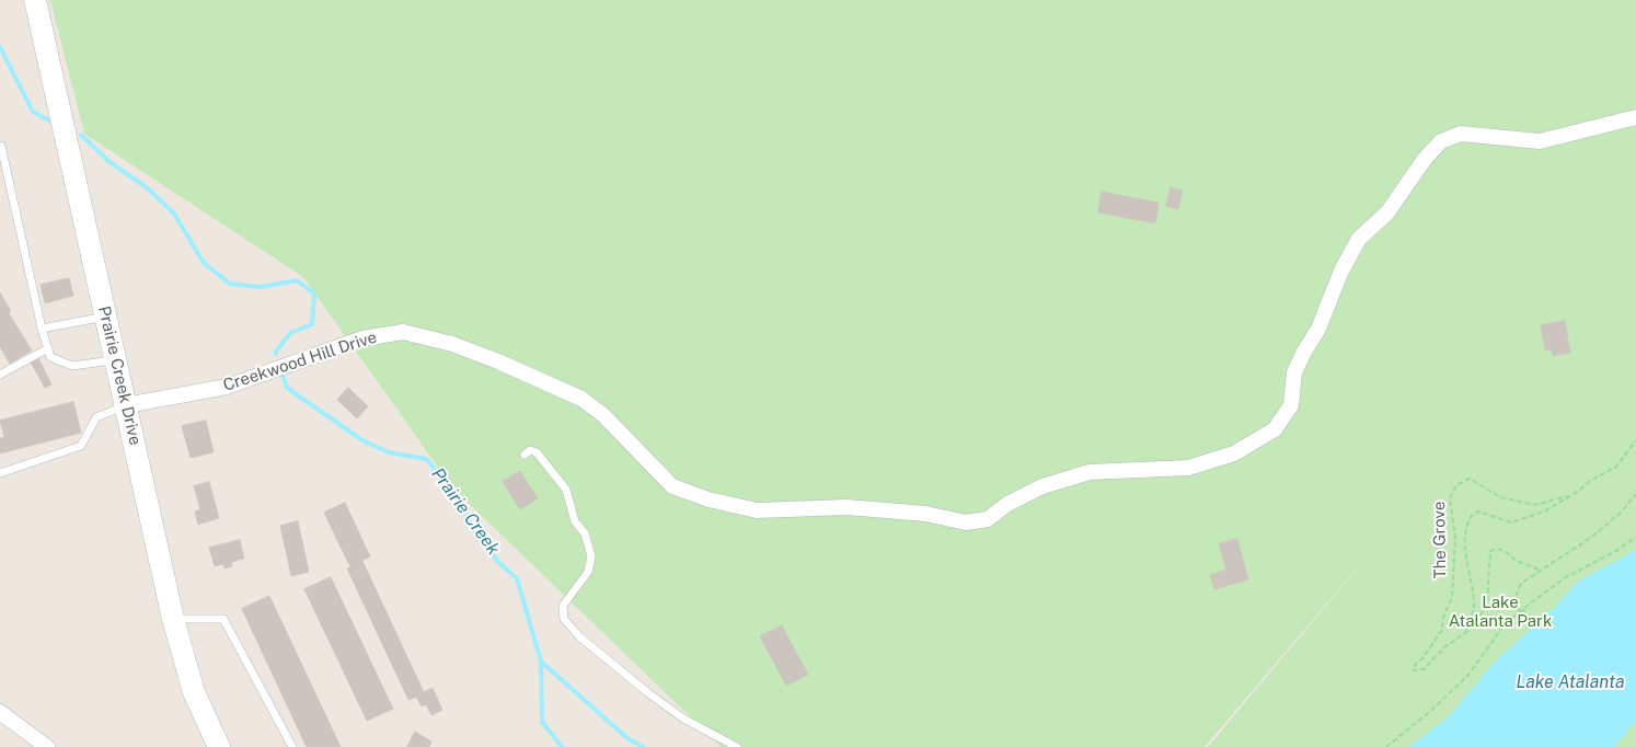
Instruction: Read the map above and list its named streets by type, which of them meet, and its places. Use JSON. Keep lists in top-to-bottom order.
{
  "streets": {
    "main road": ["Prairie Creek Drive"],
    "street": ["Creekwood Hill Drive"],
    "path": ["The Grove"]
  },
  "crossings": [
    ["Creekwood Hill Drive", "Prairie Creek Drive"]
  ],
  "water": ["Prairie Creek", "Lake Atalanta"],
  "parks": ["Lake Atalanta Park"]
}
